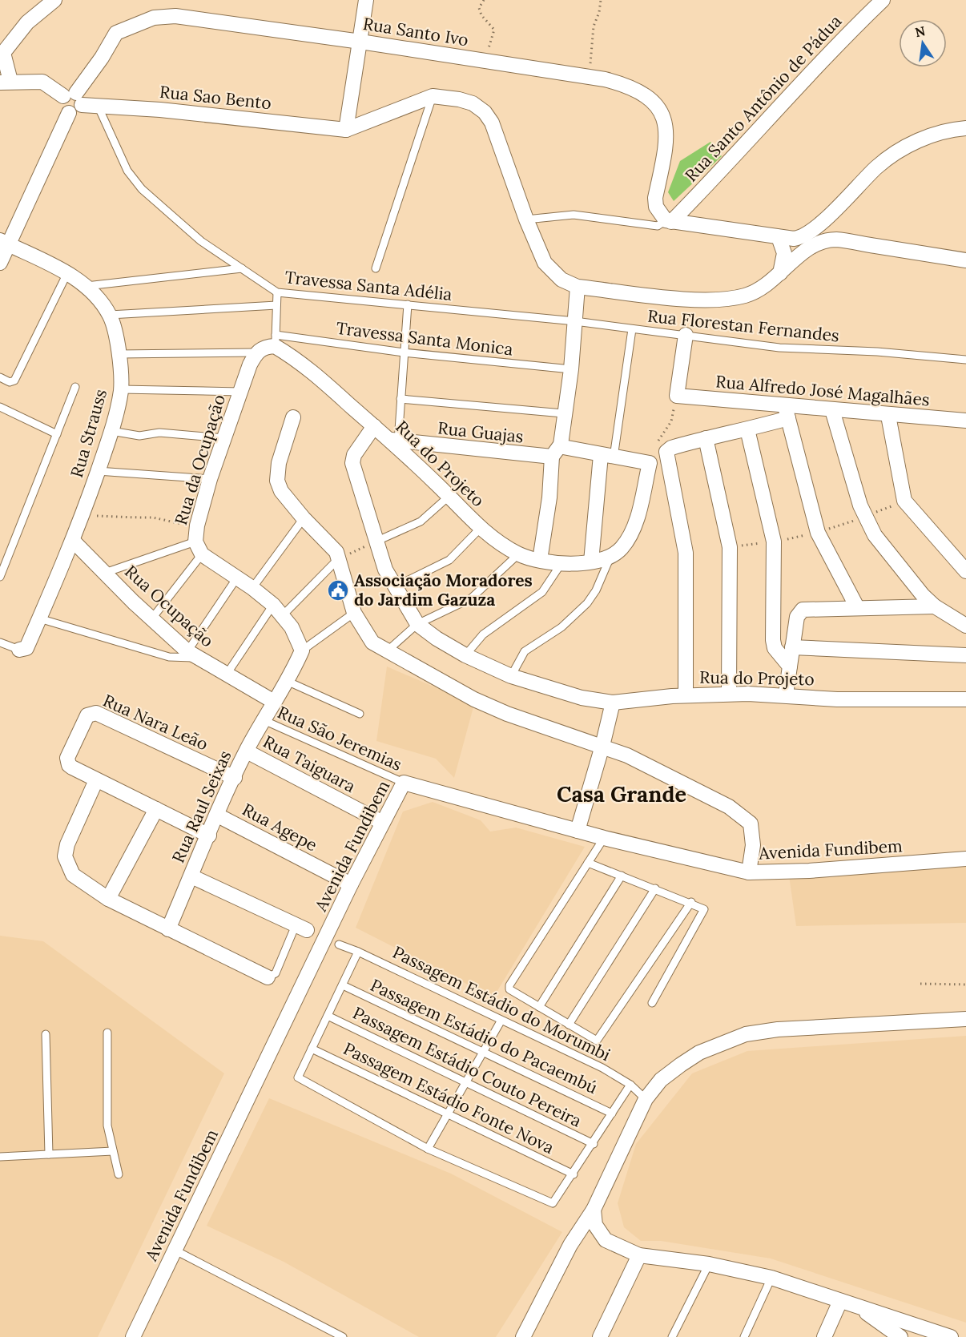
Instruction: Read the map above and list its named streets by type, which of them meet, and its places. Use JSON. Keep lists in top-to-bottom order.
{
  "streets": {
    "street": [
      "Rua Santo Ivo",
      "Rua Sao Bento",
      "Rua Santo Antônio de Pádua",
      "Rua Alfredo José Magalhães",
      "Rua Guajas",
      "Rua Strauss",
      "Rua da Ocupação",
      "Rua do Projeto",
      "Rua Ocupação",
      "Rua Nara Leão",
      "Rua Taiguara",
      "Rua Raul Seixas",
      "Rua Agepe",
      "Avenida Fundibem"
    ],
    "lane": [
      "Travessa Santa Adélia",
      "Rua Florestan Fernandes",
      "Travessa Santa Monica",
      "Rua São Jeremias",
      "Passagem Estádio do Morumbi",
      "Passagem Estádio do Pacaembú",
      "Passagem Estádio Couto Pereira",
      "Passagem Estádio Fonte Nova"
    ]
  },
  "crossings": [
    ["Rua Santo Ivo", "Rua Sao Bento"],
    ["Rua Santo Ivo", "Rua Santo Antônio de Pádua"],
    ["Rua Sao Bento", "Travessa Santa Adélia"],
    ["Travessa Santa Adélia", "Rua Florestan Fernandes"],
    ["Rua Guajas", "Rua do Projeto"],
    ["Rua Strauss", "Rua Ocupação"],
    ["Rua Ocupação", "Rua Raul Seixas"],
    ["Rua Nara Leão", "Rua Raul Seixas"],
    ["Rua São Jeremias", "Rua Raul Seixas"],
    ["Rua São Jeremias", "Avenida Fundibem"],
    ["Rua Taiguara", "Rua Raul Seixas"],
    ["Rua Taiguara", "Avenida Fundibem"],
    ["Rua Raul Seixas", "Rua Agepe"],
    ["Rua Agepe", "Avenida Fundibem"]
  ],
  "districts": ["Casa Grande"],
  "places": {
    "public building": ["Associação Moradores do Jardim Gazuza"]
  },
  "north": "top"
}
